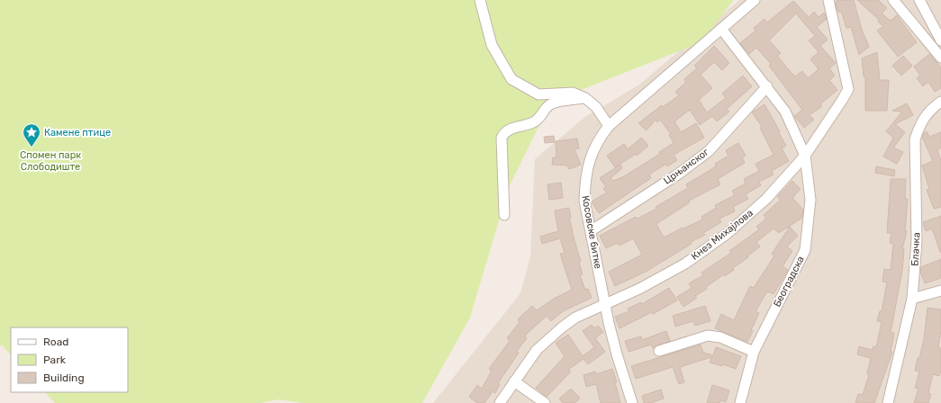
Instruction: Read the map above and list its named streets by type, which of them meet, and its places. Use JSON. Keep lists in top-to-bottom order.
{
  "streets": {
    "street": [
      "Црњанског",
      "Косовске битке",
      "Кнез Михајлова",
      "Блачка",
      "Београдска"
    ]
  },
  "crossings": [
    ["Црњанског", "Косовске битке"],
    ["Црњанског", "Београдска"],
    ["Косовске битке", "Кнез Михајлова"],
    ["Косовске битке", "Београдска"],
    ["Кнез Михајлова", "Београдска"]
  ],
  "parks": ["Спомен парк Слободиште"],
  "places": {
    "place": ["Камене птице"]
  },
  "legend": ["Road", "Park", "Building"]
}
